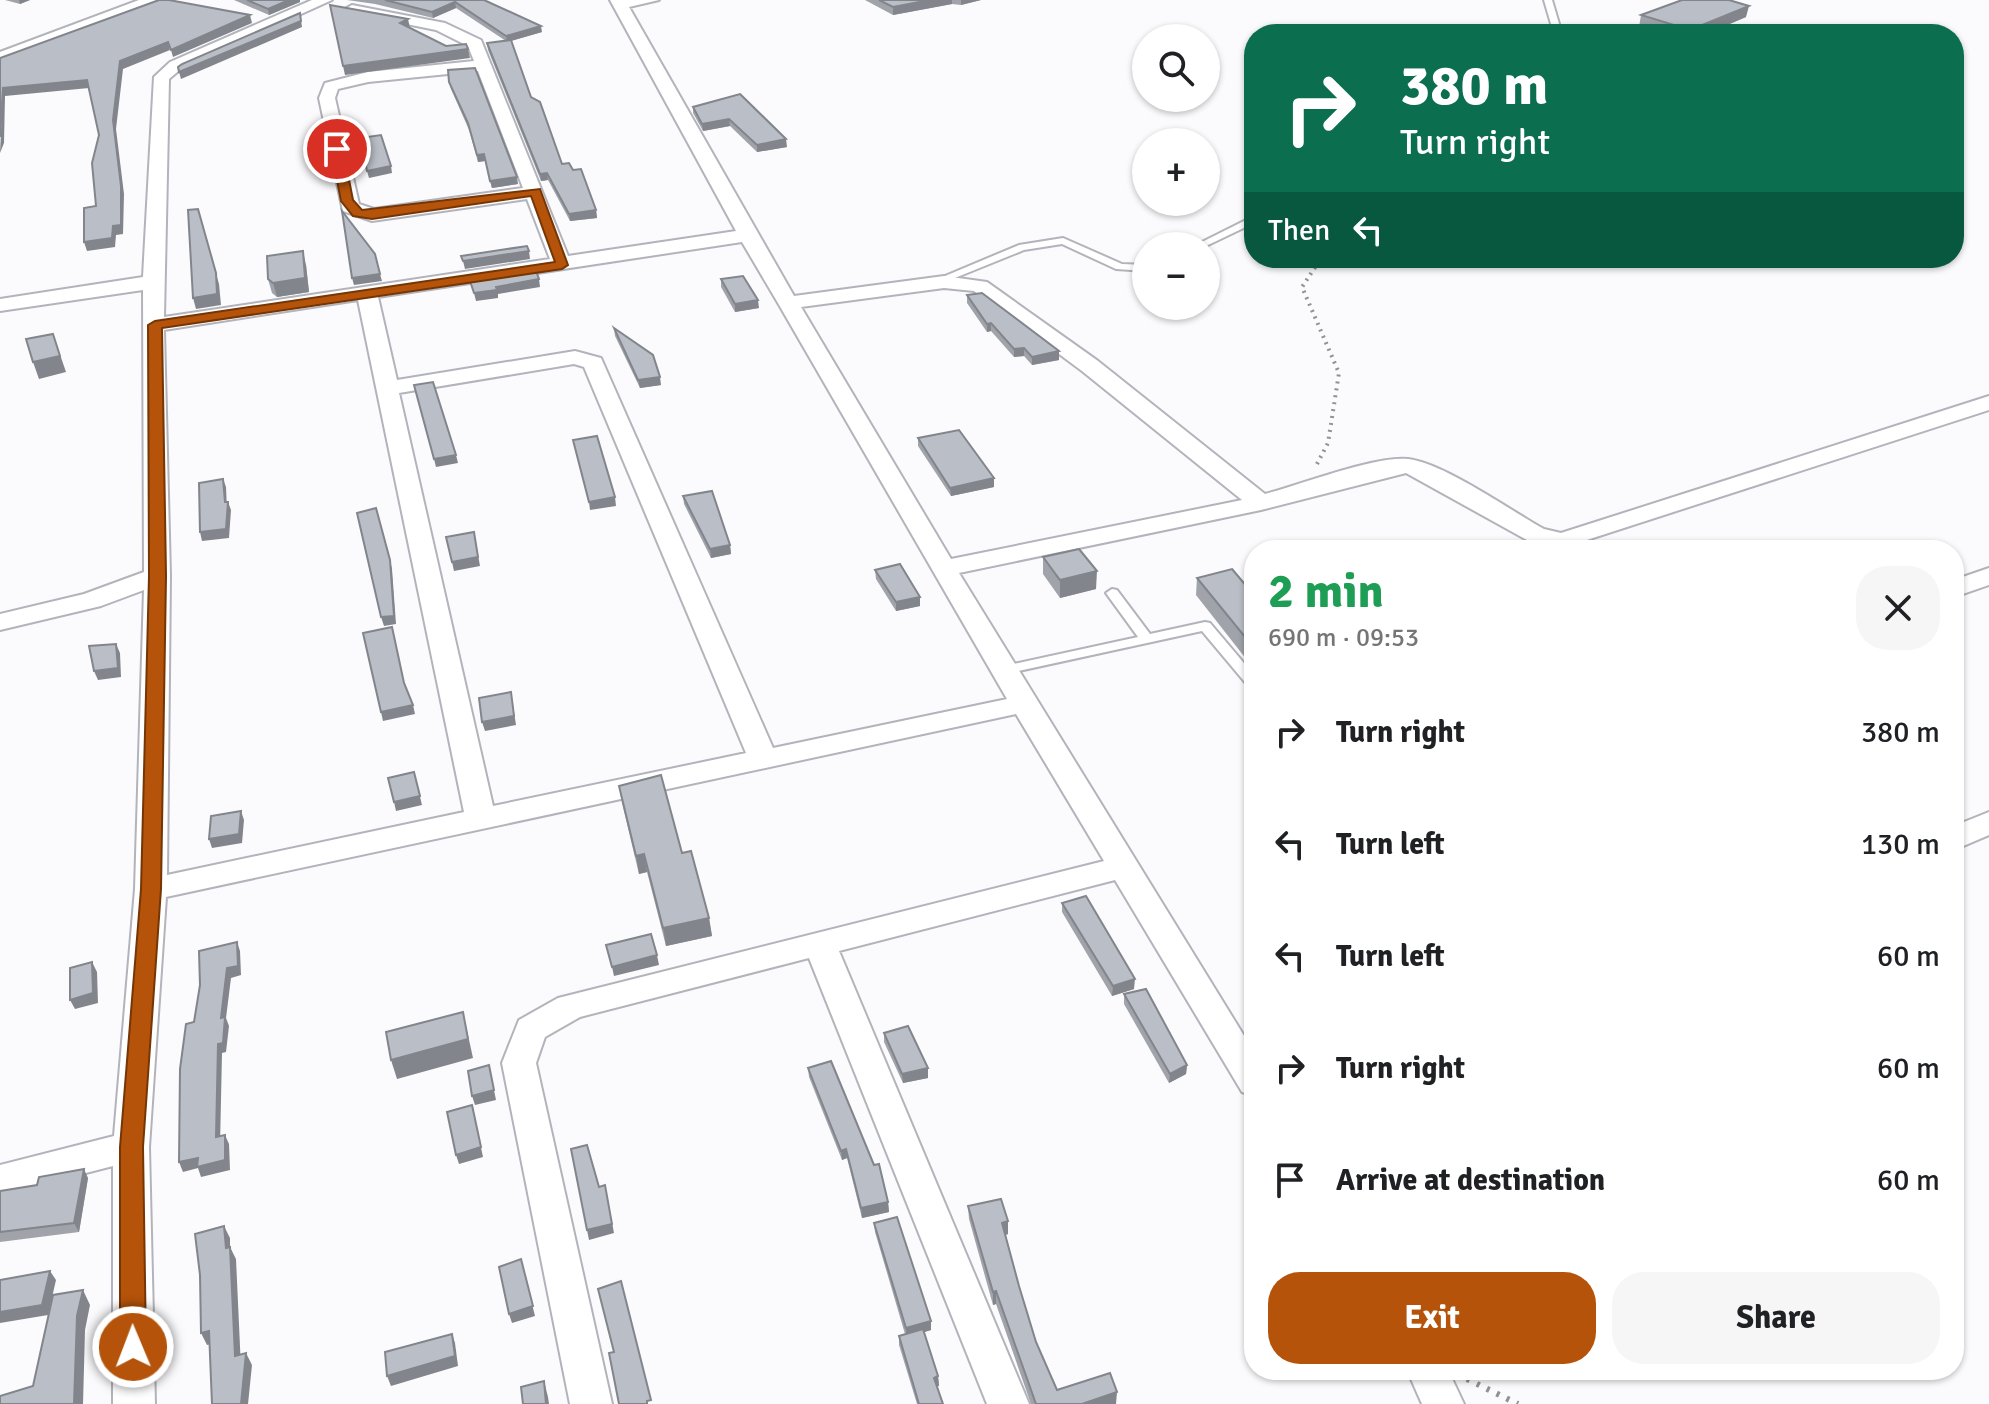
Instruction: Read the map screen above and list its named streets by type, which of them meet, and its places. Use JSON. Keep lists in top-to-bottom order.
{
  "page": {
    "map_buttons": ["+", "−"],
    "turn": ["380 m", "Turn right"],
    "then": "Then",
    "heading": ["2 min", "690 m · 09:53"],
    "list": [
      {
        "name": "Turn right",
        "value": "380 m"
      },
      {
        "name": "Turn left",
        "value": "130 m"
      },
      {
        "name": "Turn left",
        "value": "60 m"
      },
      {
        "name": "Turn right",
        "value": "60 m"
      },
      {
        "name": "Arrive at destination",
        "value": "60 m"
      }
    ],
    "buttons": ["Exit", "Share"]
  }
}
